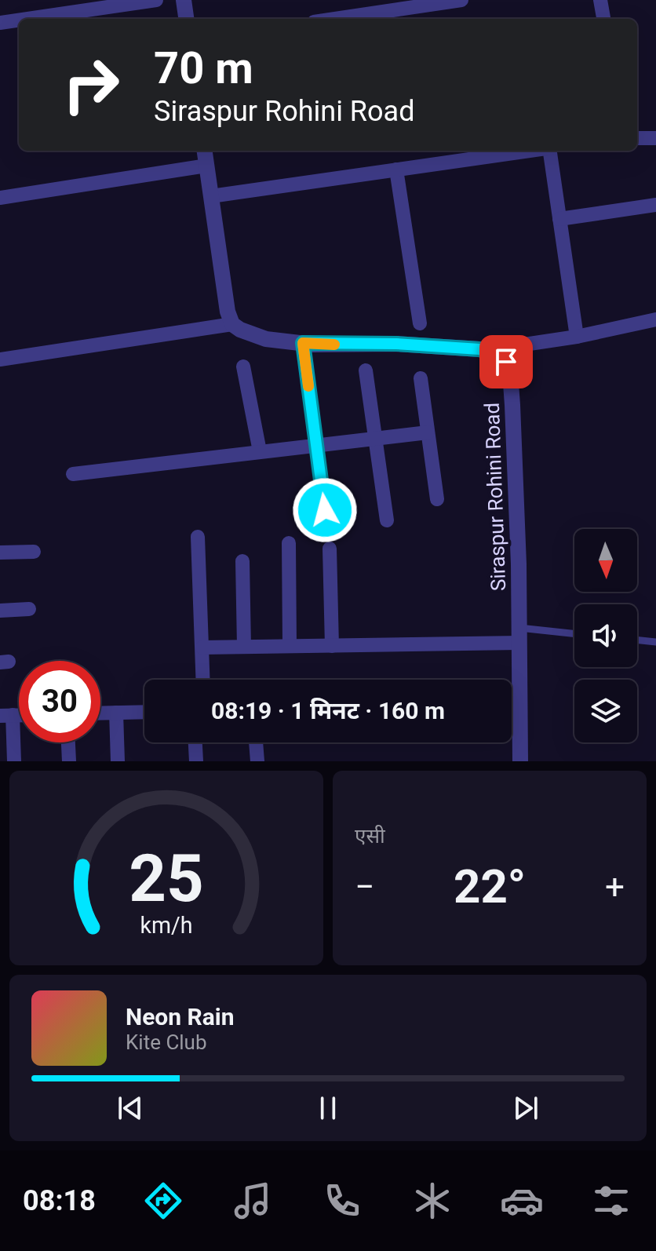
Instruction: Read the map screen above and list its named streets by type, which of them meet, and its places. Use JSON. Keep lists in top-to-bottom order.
{
  "streets": {
    "street": ["Siraspur Rohini Road"]
  },
  "north": "bottom",
  "page": {
    "turn": ["70 m", "Siraspur Rohini Road"],
    "limit": "30",
    "trip": "08:19 · 1 मिनट · 160 m",
    "tile": "एसी",
    "heat": ["−", "22°", "+"],
    "song": ["Neon Rain", "Kite Club"],
    "tabs": "08:18",
    "gauge": ["25", "km/h"]
  }
}
